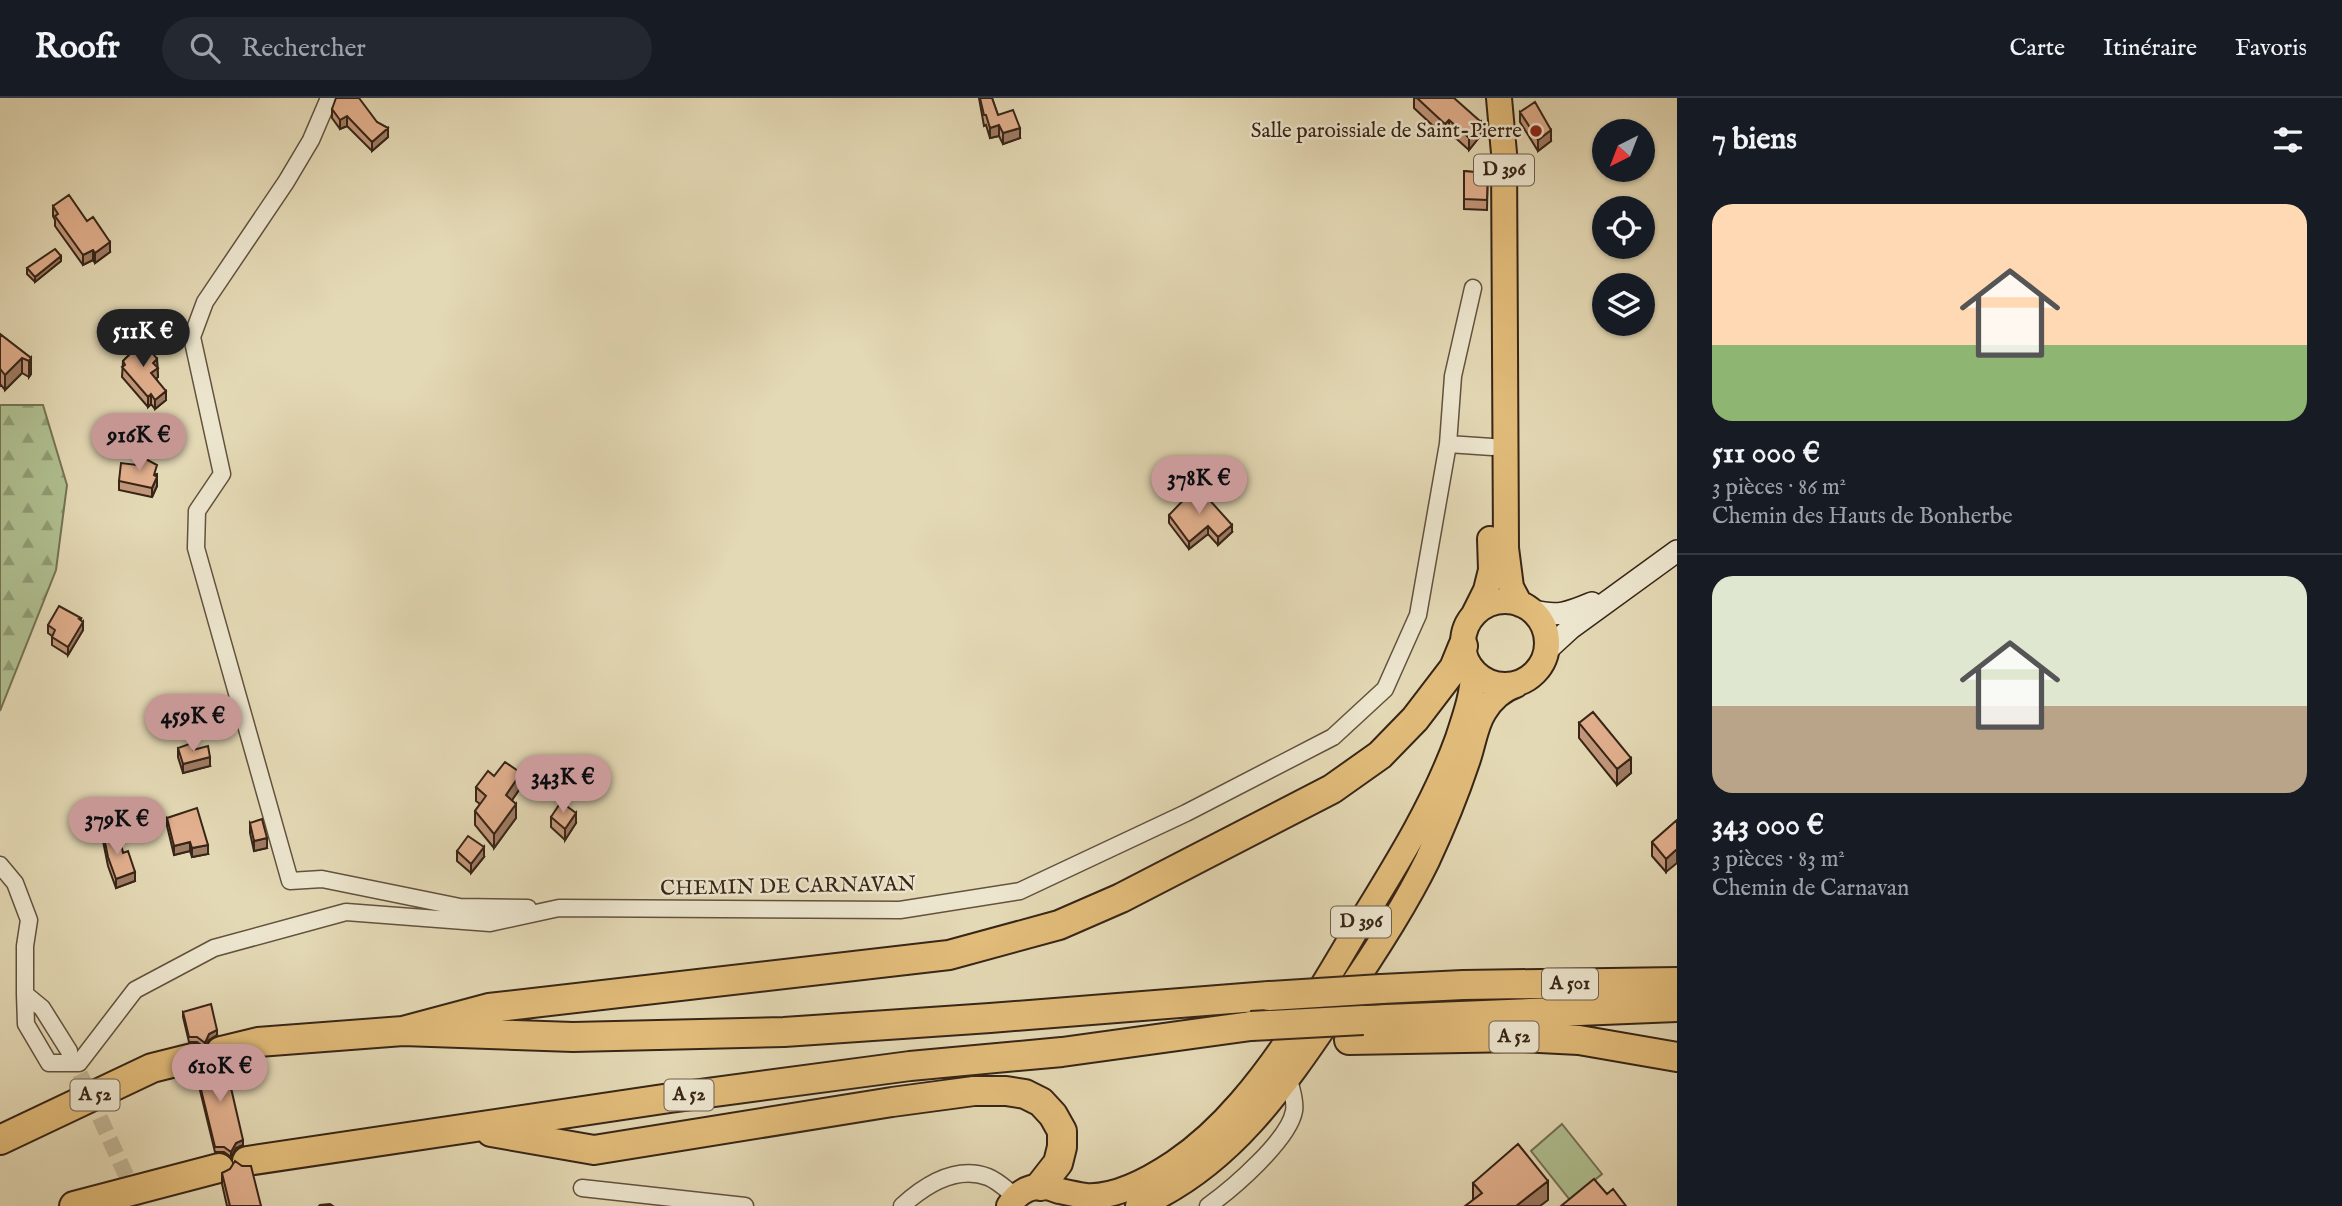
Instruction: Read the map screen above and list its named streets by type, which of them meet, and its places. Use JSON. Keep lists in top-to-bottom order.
{
  "streets": {
    "highway": ["A 501", "A 52"],
    "main road": ["D 396"],
    "street": ["CHEMIN DE CARNAVAN"]
  },
  "crossings": [
    ["A 501", "A 52"]
  ],
  "places": ["Salle paroissiale de Saint-Pierre"],
  "north": "bottom left",
  "page": {
    "header": "Roofr",
    "search": "Rechercher",
    "nav": ["Carte", "Itinéraire", "Favoris"],
    "heading": "7 biens",
    "list": [
      {
        "name": "511 000 €",
        "note": "3 pièces · 86 m² · Chemin des Hauts de Bonherbe"
      },
      {
        "name": "343 000 €",
        "note": "3 pièces · 83 m² · Chemin de Carnavan"
      }
    ],
    "price": [
      "511K €",
      "916K €",
      "378K €",
      "459K €",
      "343K €",
      "379K €",
      "610K €"
    ]
  }
}
